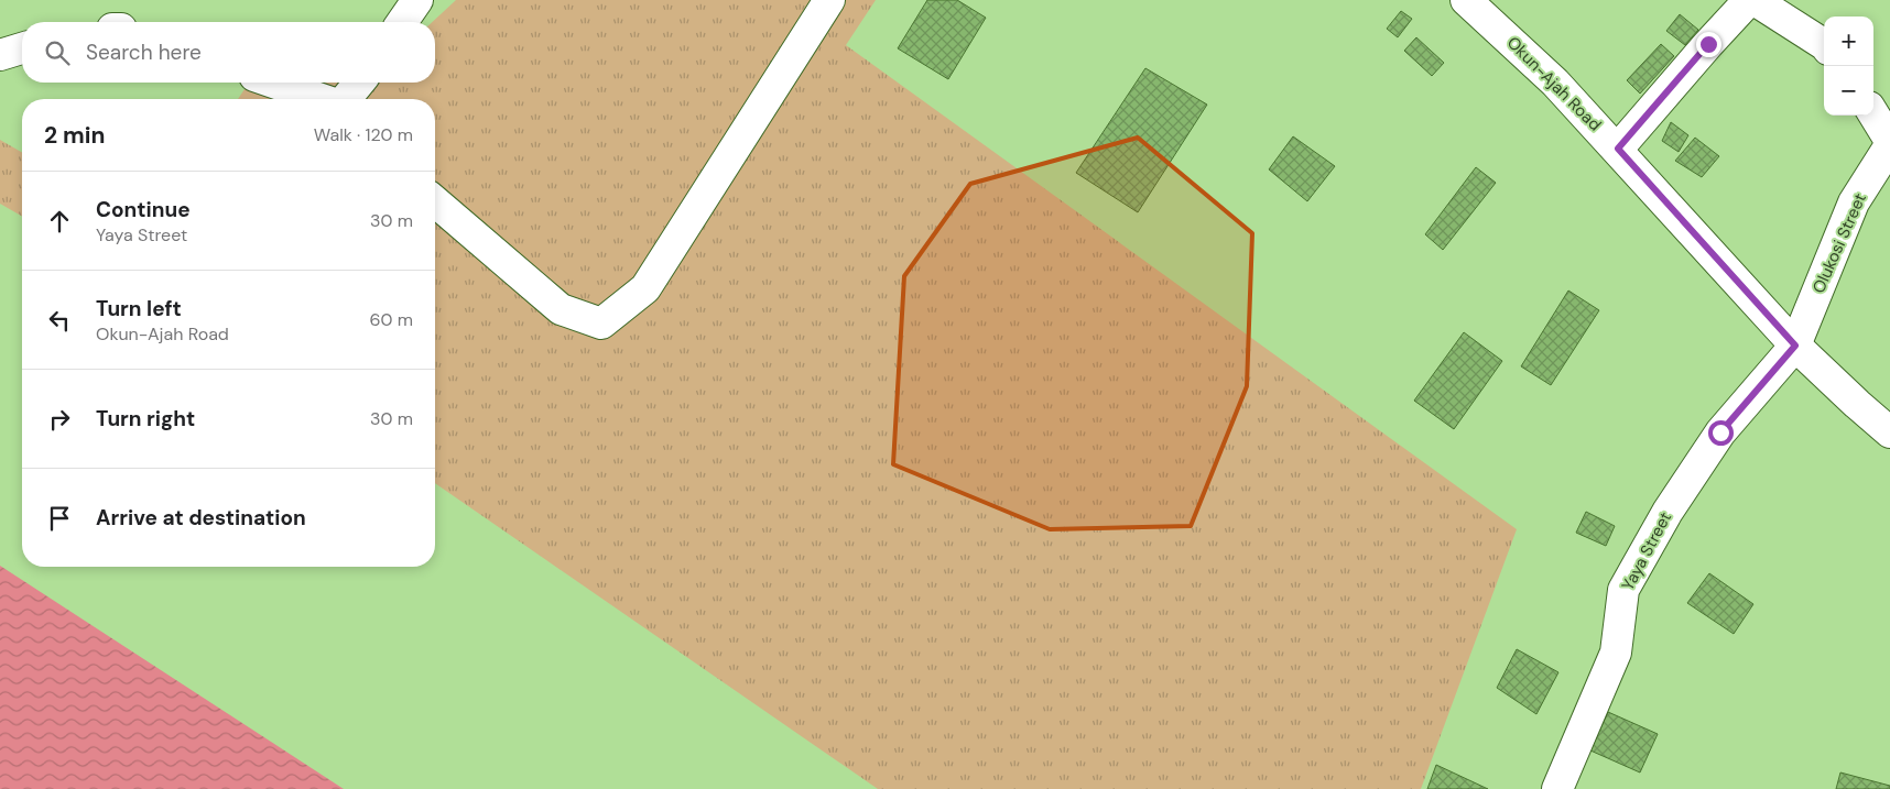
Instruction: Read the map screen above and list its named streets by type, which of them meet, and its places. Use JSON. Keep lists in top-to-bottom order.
{
  "streets": {
    "street": ["Okun-Ajah Road", "Olukosi Street", "Yaya Street"]
  },
  "crossings": [
    ["Okun-Ajah Road", "Olukosi Street"],
    ["Okun-Ajah Road", "Yaya Street"],
    ["Olukosi Street", "Yaya Street"]
  ],
  "page": {
    "map_buttons": ["+", "−"],
    "search": "Search here",
    "heading": ["2 min", "Walk · 120 m"],
    "list": [
      ["Continue", "Yaya Street", "30 m"],
      ["Turn left", "Okun-Ajah Road", "60 m"],
      ["Turn right", "30 m"],
      "Arrive at destination"
    ]
  }
}
